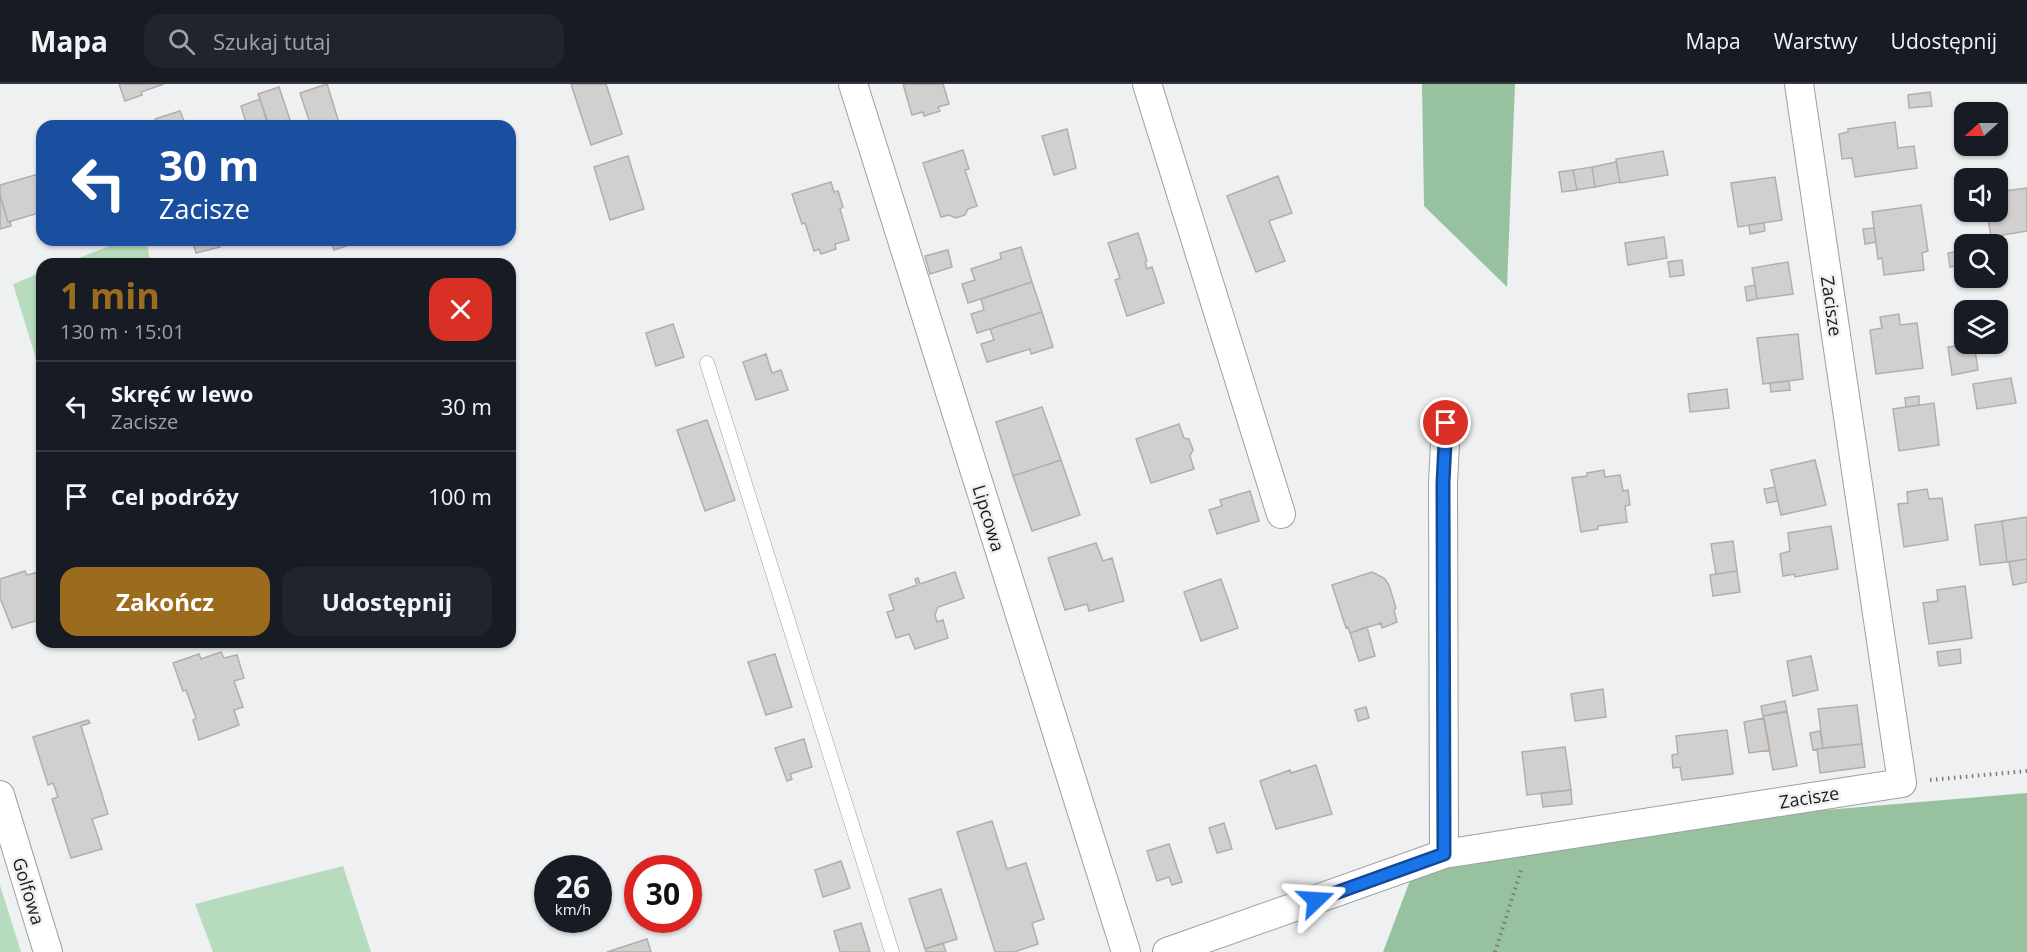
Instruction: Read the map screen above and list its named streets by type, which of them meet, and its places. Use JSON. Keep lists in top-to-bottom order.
{
  "streets": {
    "street": ["Zacisze", "Lipcowa", "Golfowa"]
  },
  "north": "left",
  "page": {
    "header": "Mapa",
    "search": "Szukaj tutaj",
    "nav": ["Mapa", "Warstwy", "Udostępnij"],
    "turn": ["30 m", "Zacisze"],
    "heading": ["1 min", "130 m · 15:01"],
    "list": [
      {
        "name": "Skręć w lewo",
        "note": "Zacisze",
        "value": "30 m"
      },
      {
        "name": "Cel podróży",
        "value": "100 m"
      }
    ],
    "buttons": ["Zakończ", "Udostępnij"],
    "speed": "26 km/h",
    "limit": "30"
  }
}
